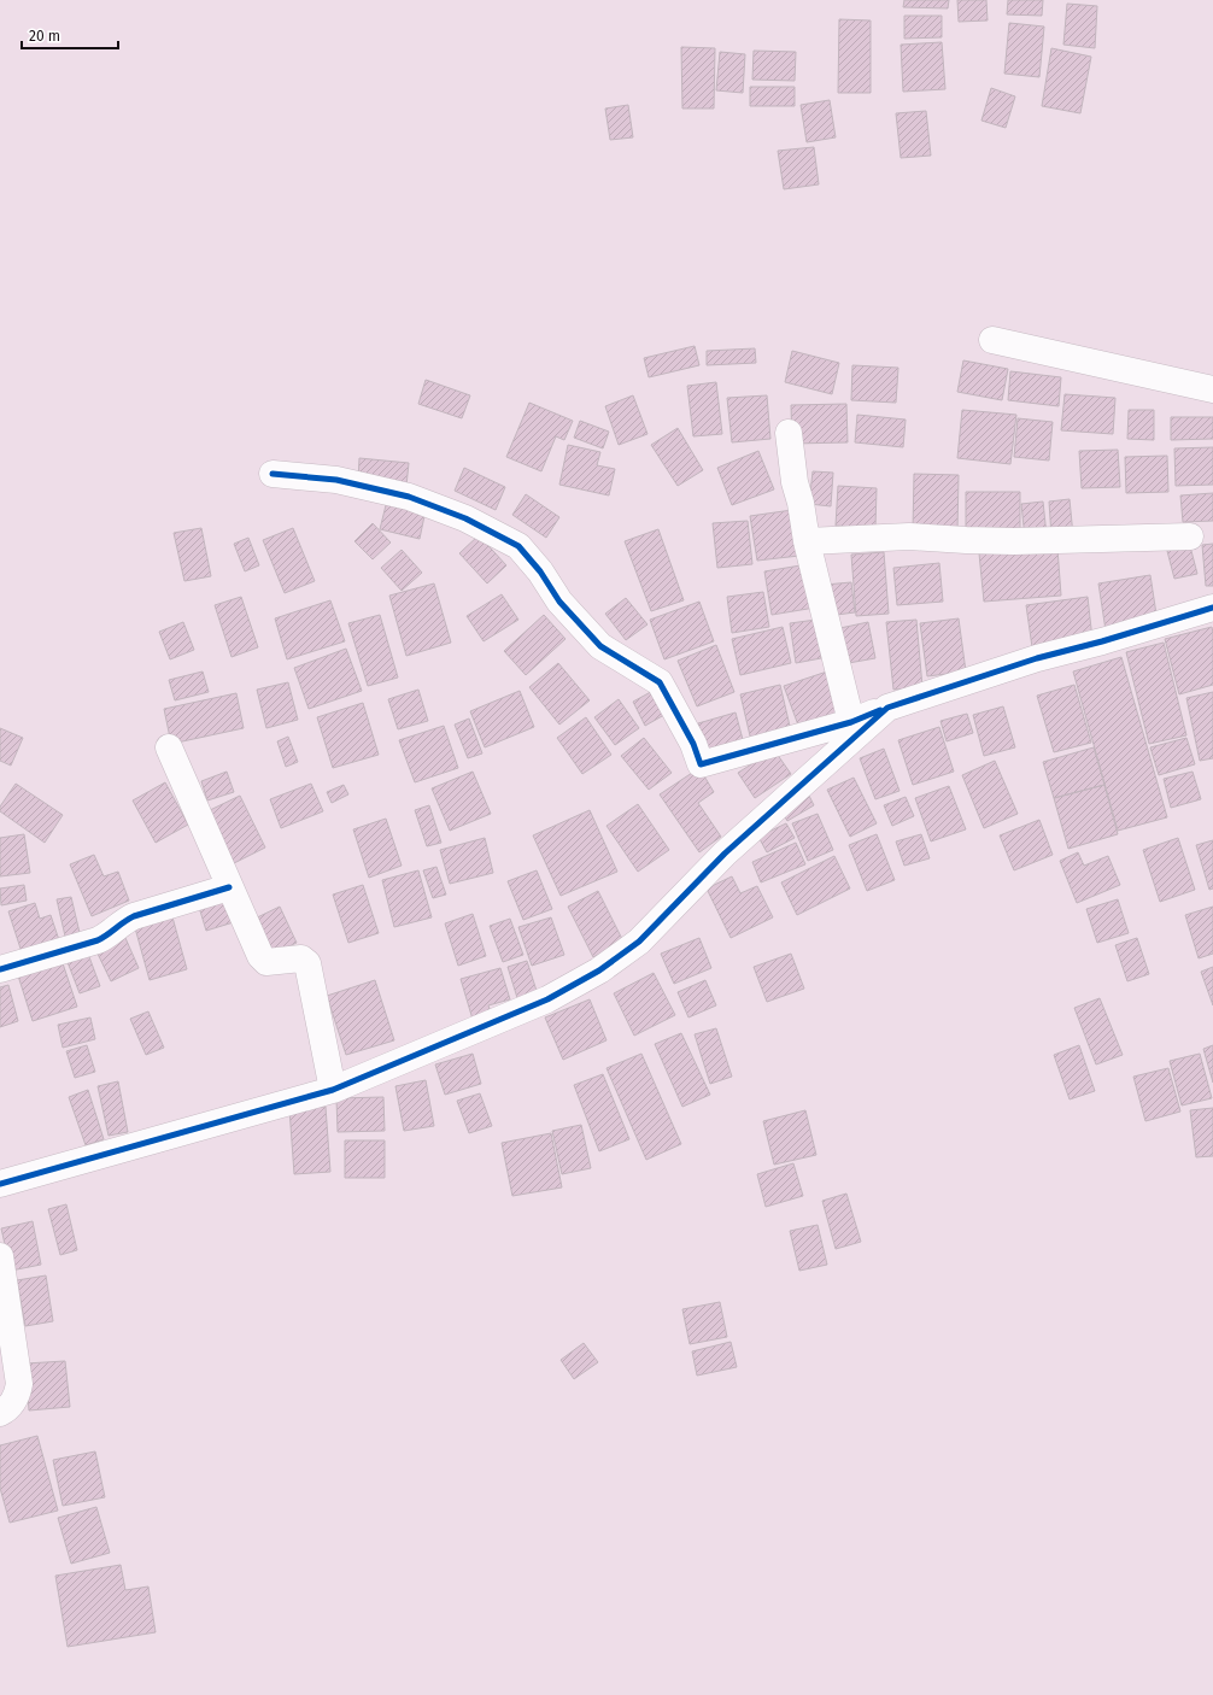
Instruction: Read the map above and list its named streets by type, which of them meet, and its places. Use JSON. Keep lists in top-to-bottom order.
{
  "scale_bar": "20 m"
}
